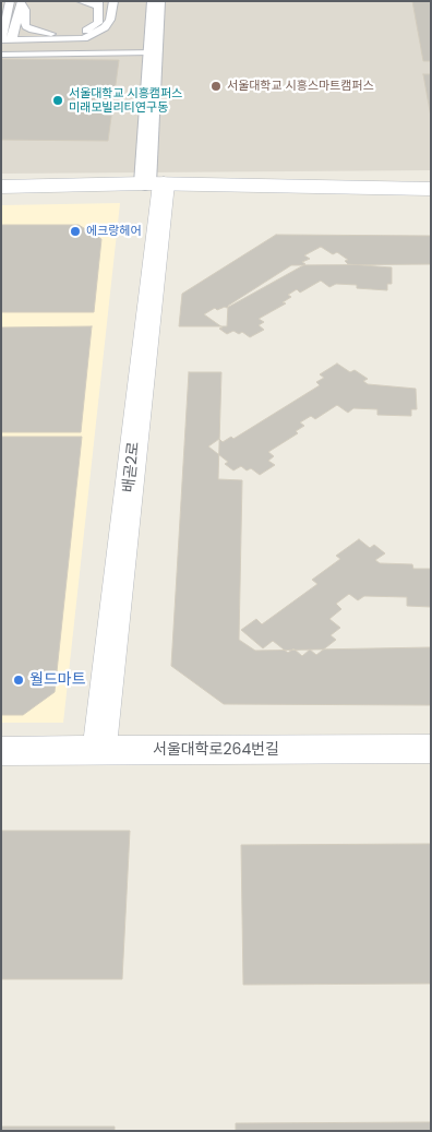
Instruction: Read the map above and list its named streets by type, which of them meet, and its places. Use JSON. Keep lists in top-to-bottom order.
{
  "streets": {
    "street": ["배곧2로", "서울대학로264번길"]
  },
  "crossings": [
    ["배곧2로", "서울대학로264번길"]
  ],
  "places": [
    "서울대학교 시흥스마트캠퍼스",
    "서울대학교 시흥캠퍼스 미래모빌리티연구동",
    "에크랑헤어",
    "월드마트"
  ]
}
